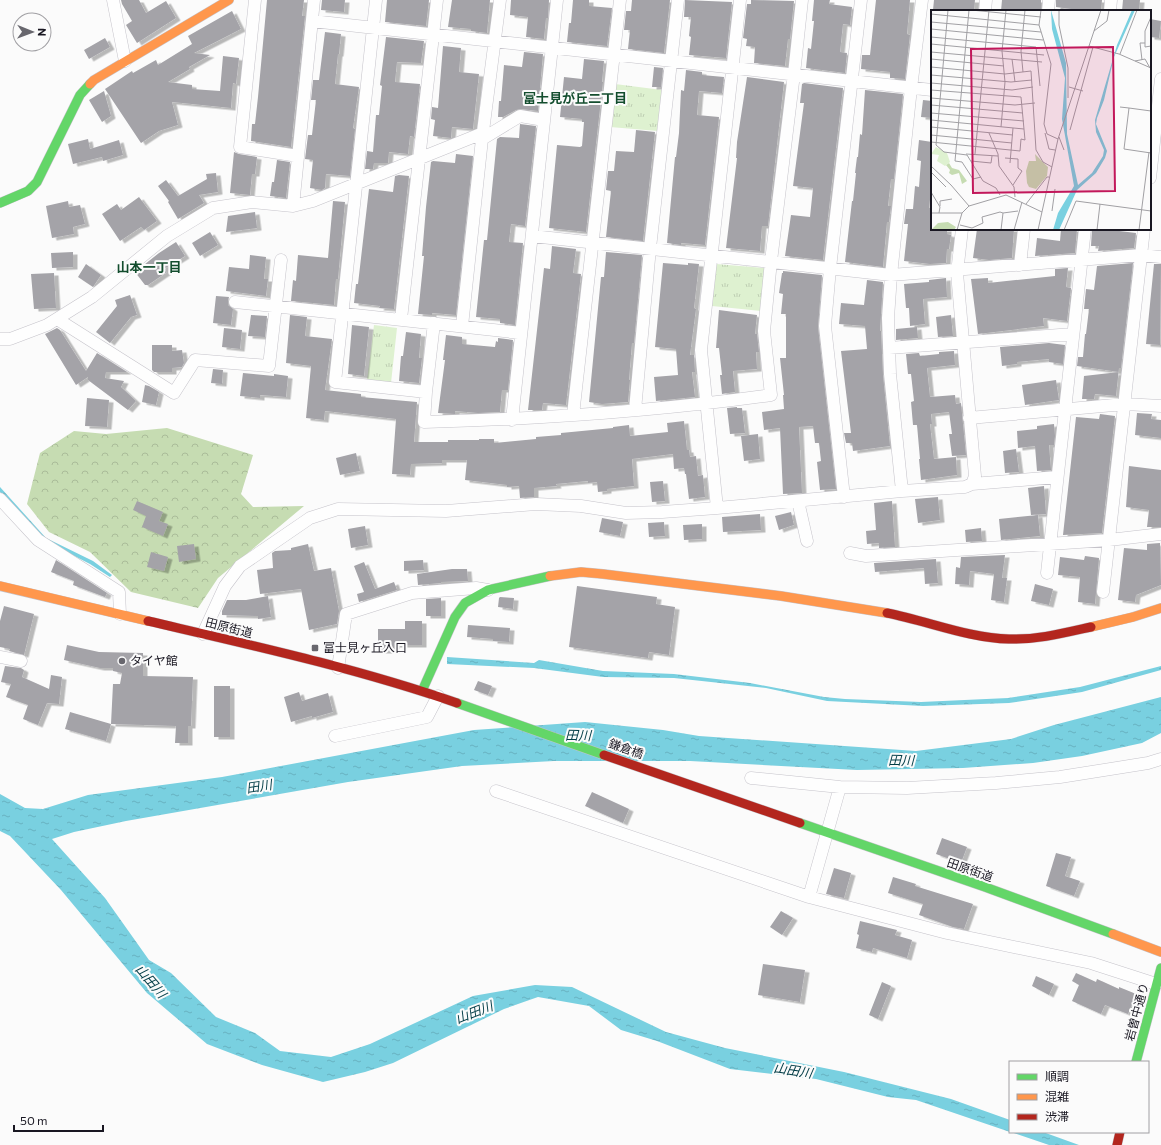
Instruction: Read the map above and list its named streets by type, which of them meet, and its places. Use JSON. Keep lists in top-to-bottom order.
{
  "streets": {
    "main road": ["田原街道", "鎌倉橋", "岩曽中通り"]
  },
  "crossings": [
    ["田原街道", "鎌倉橋"]
  ],
  "districts": ["富士見が丘二丁目", "山本一丁目"],
  "water": ["田川", "山田川"],
  "places": {
    "transit": ["富士見ヶ丘入口"],
    "other": ["タイヤ館"]
  },
  "legend": ["順調", "混雑", "渋滞"],
  "scale_bar": "50 m",
  "north": "right"
}
